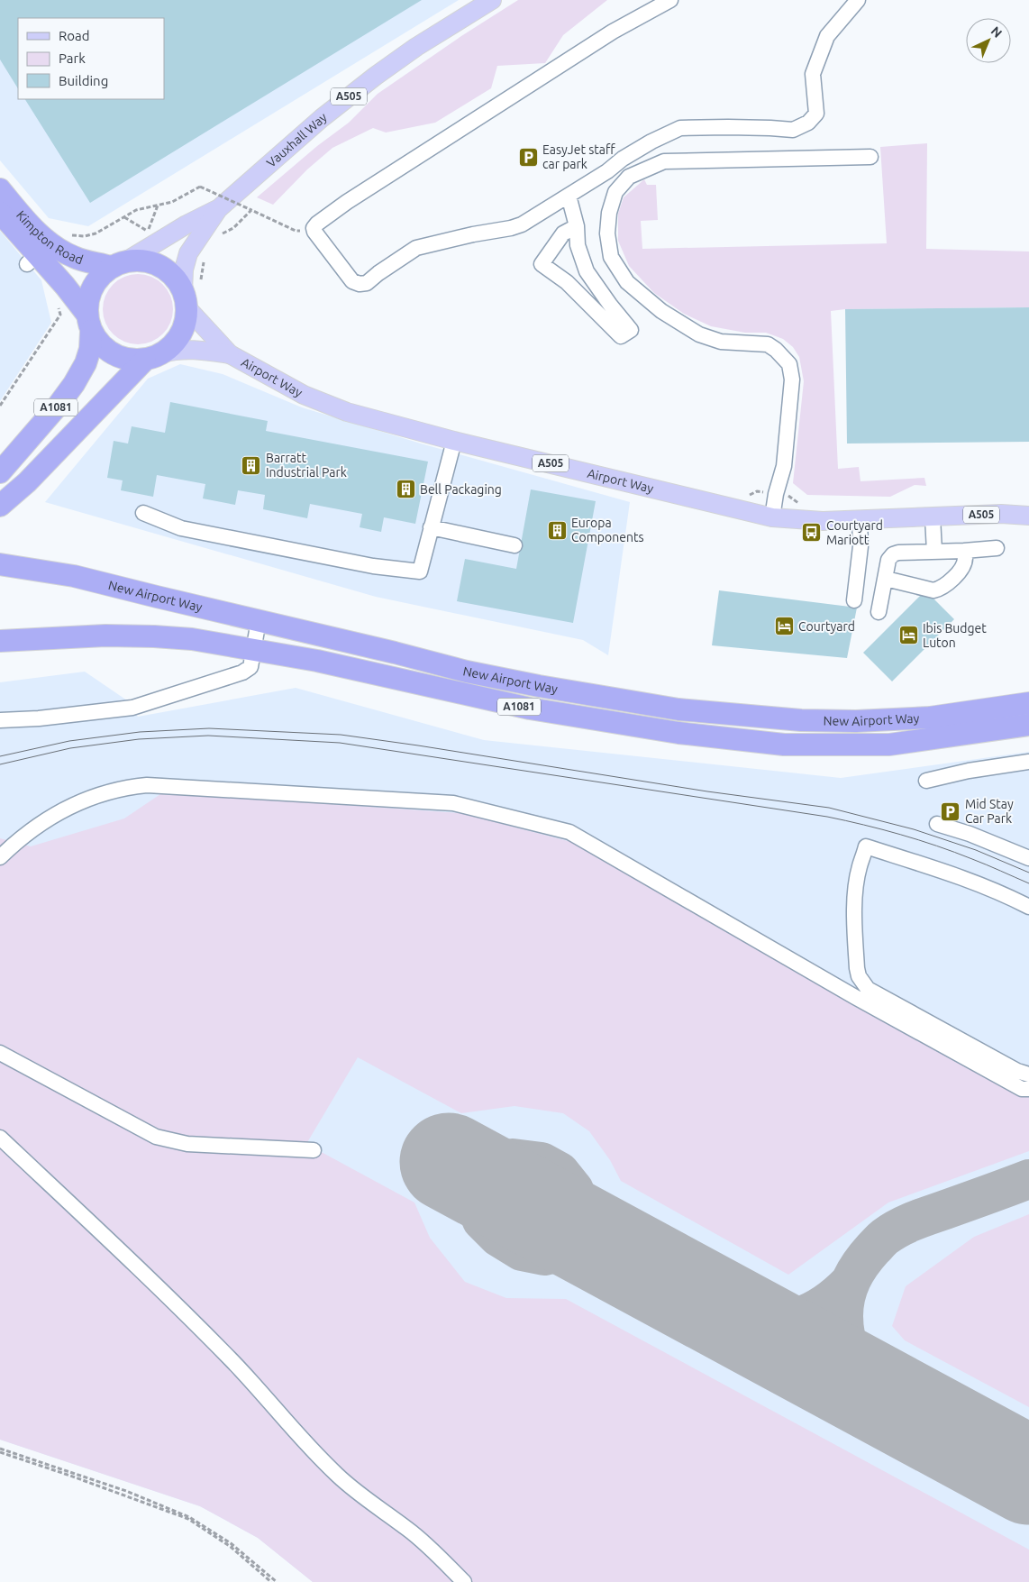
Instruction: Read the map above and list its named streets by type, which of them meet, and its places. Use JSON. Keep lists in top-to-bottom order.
{
  "streets": {
    "highway": ["Kimpton Road", "A1081", "New Airport Way"],
    "main road": ["A505", "Vauxhall Way", "Airport Way"]
  },
  "crossings": [
    ["Vauxhall Way", "Kimpton Road"],
    ["Vauxhall Way", "Airport Way"],
    ["Vauxhall Way", "A1081"],
    ["Kimpton Road", "Airport Way"],
    ["Kimpton Road", "A1081"],
    ["Airport Way", "A1081"]
  ],
  "places": {
    "parking": ["EasyJet staff car park", "Mid Stay Car Park"],
    "building": ["Barratt Industrial Park", "Bell Packaging", "Europa Components"],
    "bus stop": ["Courtyard Mariott"],
    "hotel": ["Courtyard", "Ibis Budget Luton"]
  },
  "legend": ["Road", "Park", "Building"],
  "north": "top right"
}
